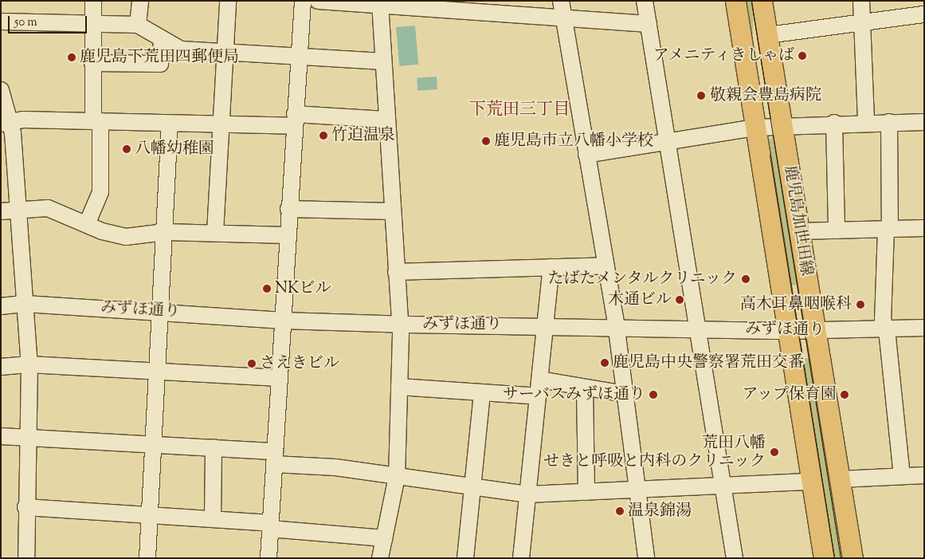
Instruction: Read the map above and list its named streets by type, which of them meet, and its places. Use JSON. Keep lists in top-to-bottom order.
{
  "streets": {
    "main road": ["鹿児島加世田線"],
    "street": ["みずほ通り"]
  },
  "crossings": [
    ["鹿児島加世田線", "みずほ通り"]
  ],
  "districts": ["下荒田三丁目"],
  "places": [
    "アメニティきしゃば",
    "鹿児島下荒田四郵便局",
    "敬親会豊島病院",
    "竹迫温泉",
    "鹿児島市立八幡小学校",
    "八幡幼稚園",
    "たばたメンタルクリニック",
    "NKビル",
    "木通ビル",
    "高木耳鼻咽喉科",
    "鹿児島中央警察署荒田交番",
    "さえきビル",
    "サーバスみずほ通り",
    "アップ保育園",
    "荒田八幡 せきと呼吸と内科のクリニック",
    "温泉錦湯"
  ],
  "scale_bar": "50 m"
}
